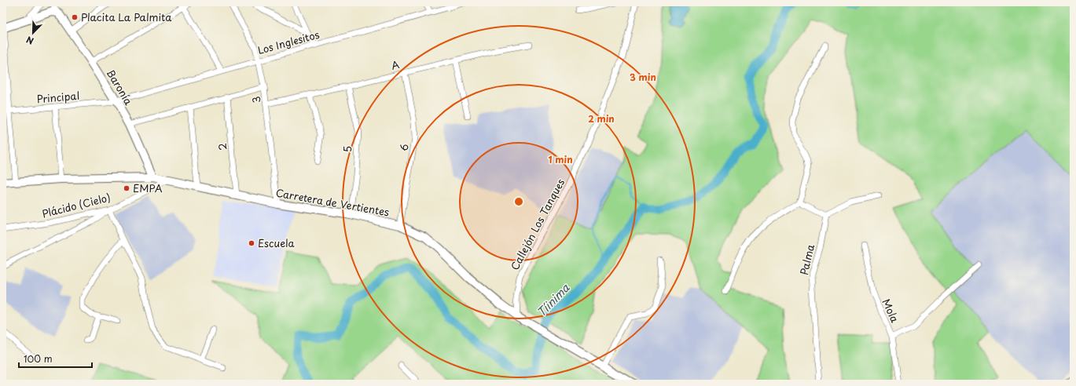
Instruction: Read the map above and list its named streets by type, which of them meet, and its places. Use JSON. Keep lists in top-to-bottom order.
{
  "streets": {
    "main road": ["Baronía", "Carretera de Vertientes"],
    "street": [
      "Los Inglesitos",
      "A",
      "Principal",
      "3",
      "2",
      "6",
      "5",
      "Plácido (Cielo)",
      "Callejón Los Tanques",
      "Palma",
      "Mola"
    ]
  },
  "crossings": [
    ["Los Inglesitos", "Baronía"],
    ["Los Inglesitos", "Principal"],
    ["Los Inglesitos", "3"],
    ["A", "3"],
    ["A", "6"],
    ["A", "5"],
    ["Baronía", "Principal"],
    ["Baronía", "Carretera de Vertientes"],
    ["3", "Carretera de Vertientes"],
    ["2", "Carretera de Vertientes"],
    ["6", "Carretera de Vertientes"],
    ["5", "Carretera de Vertientes"],
    ["Carretera de Vertientes", "Plácido (Cielo)"],
    ["Carretera de Vertientes", "Callejón Los Tanques"]
  ],
  "water": ["Tíinima"],
  "places": ["Placita La Palmita", "EMPA", "Escuela"],
  "scale_bar": "100 m",
  "north": "bottom left",
  "rings": ["3 min", "2 min", "1 min"]
}
